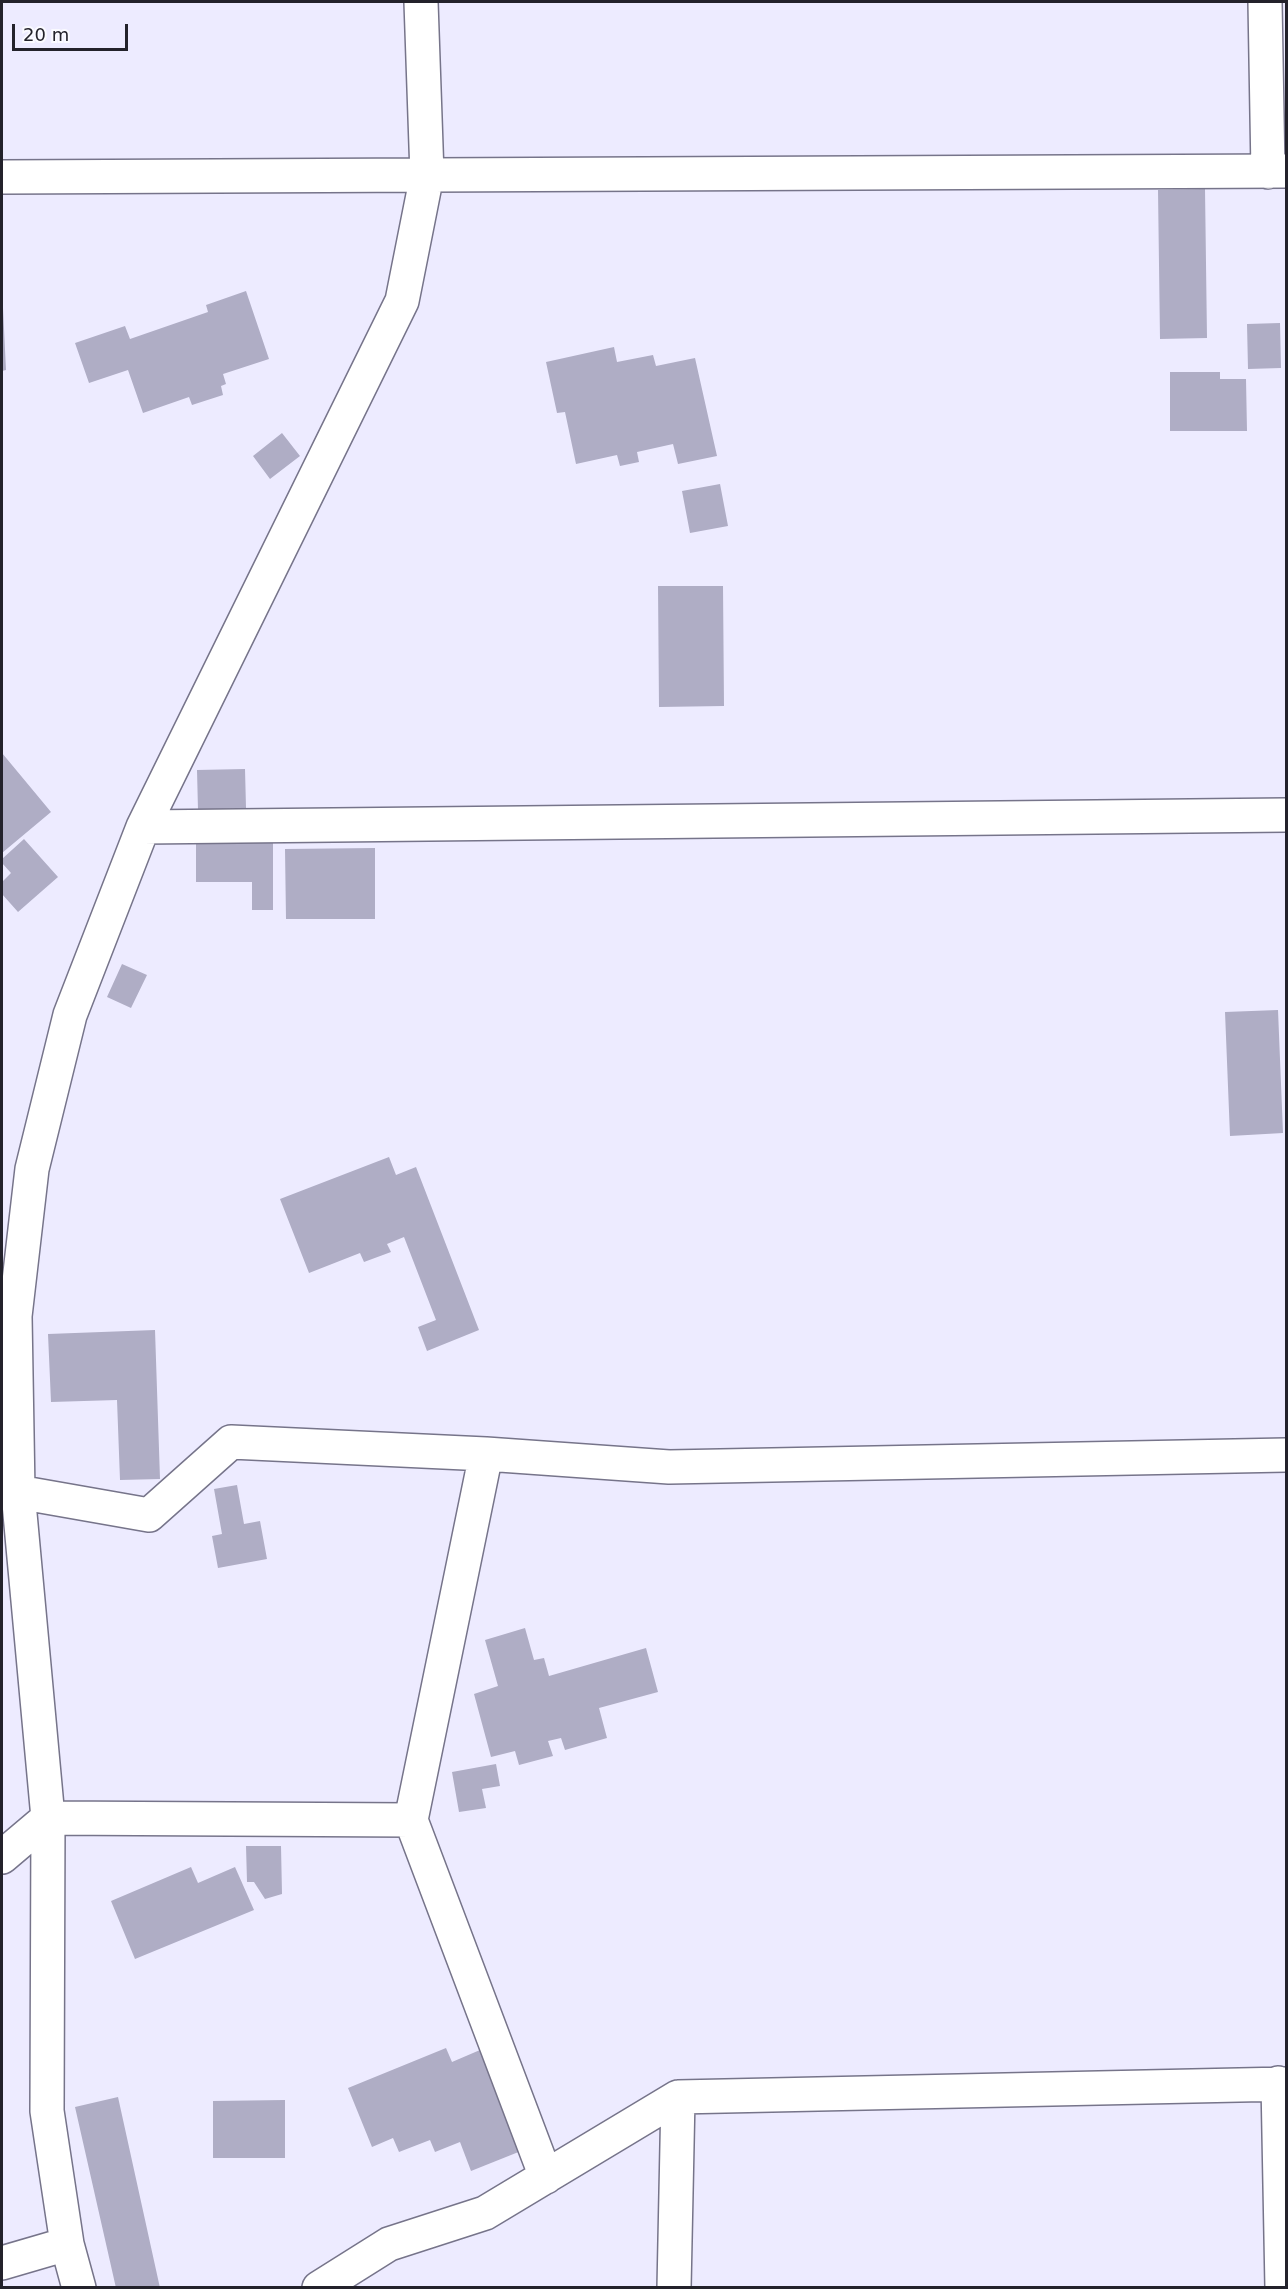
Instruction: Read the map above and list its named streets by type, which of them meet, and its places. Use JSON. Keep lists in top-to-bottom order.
{
  "scale_bar": "20 m"
}
